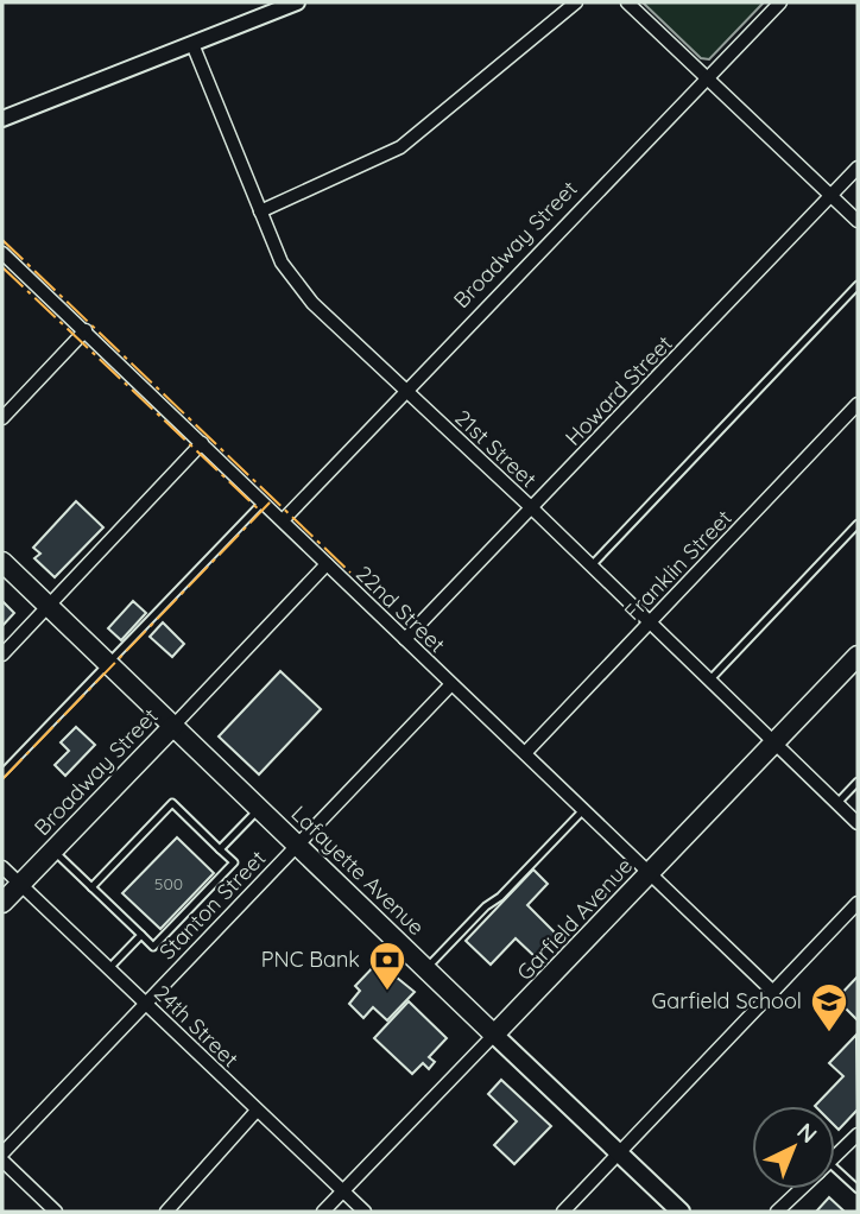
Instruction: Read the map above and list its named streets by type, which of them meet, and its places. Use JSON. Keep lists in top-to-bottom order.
{
  "streets": {
    "main road": ["Broadway Street", "Lafayette Avenue", "Garfield Avenue"],
    "street": [
      "Howard Street",
      "21st Street",
      "Franklin Street",
      "22nd Street",
      "Stanton Street",
      "24th Street"
    ]
  },
  "crossings": [
    ["Broadway Street", "21st Street"],
    ["Broadway Street", "22nd Street"],
    ["Broadway Street", "Lafayette Avenue"],
    ["Broadway Street", "24th Street"],
    ["Howard Street", "21st Street"],
    ["Howard Street", "22nd Street"],
    ["21st Street", "Franklin Street"],
    ["21st Street", "Garfield Avenue"],
    ["Franklin Street", "22nd Street"],
    ["22nd Street", "Stanton Street"],
    ["22nd Street", "Garfield Avenue"],
    ["Lafayette Avenue", "Stanton Street"],
    ["Lafayette Avenue", "Garfield Avenue"],
    ["Stanton Street", "24th Street"],
    ["Garfield Avenue", "24th Street"]
  ],
  "places": {
    "bank": ["PNC Bank"],
    "school or university": ["Garfield School"]
  },
  "house_numbers": ["500"],
  "north": "top right"
}
